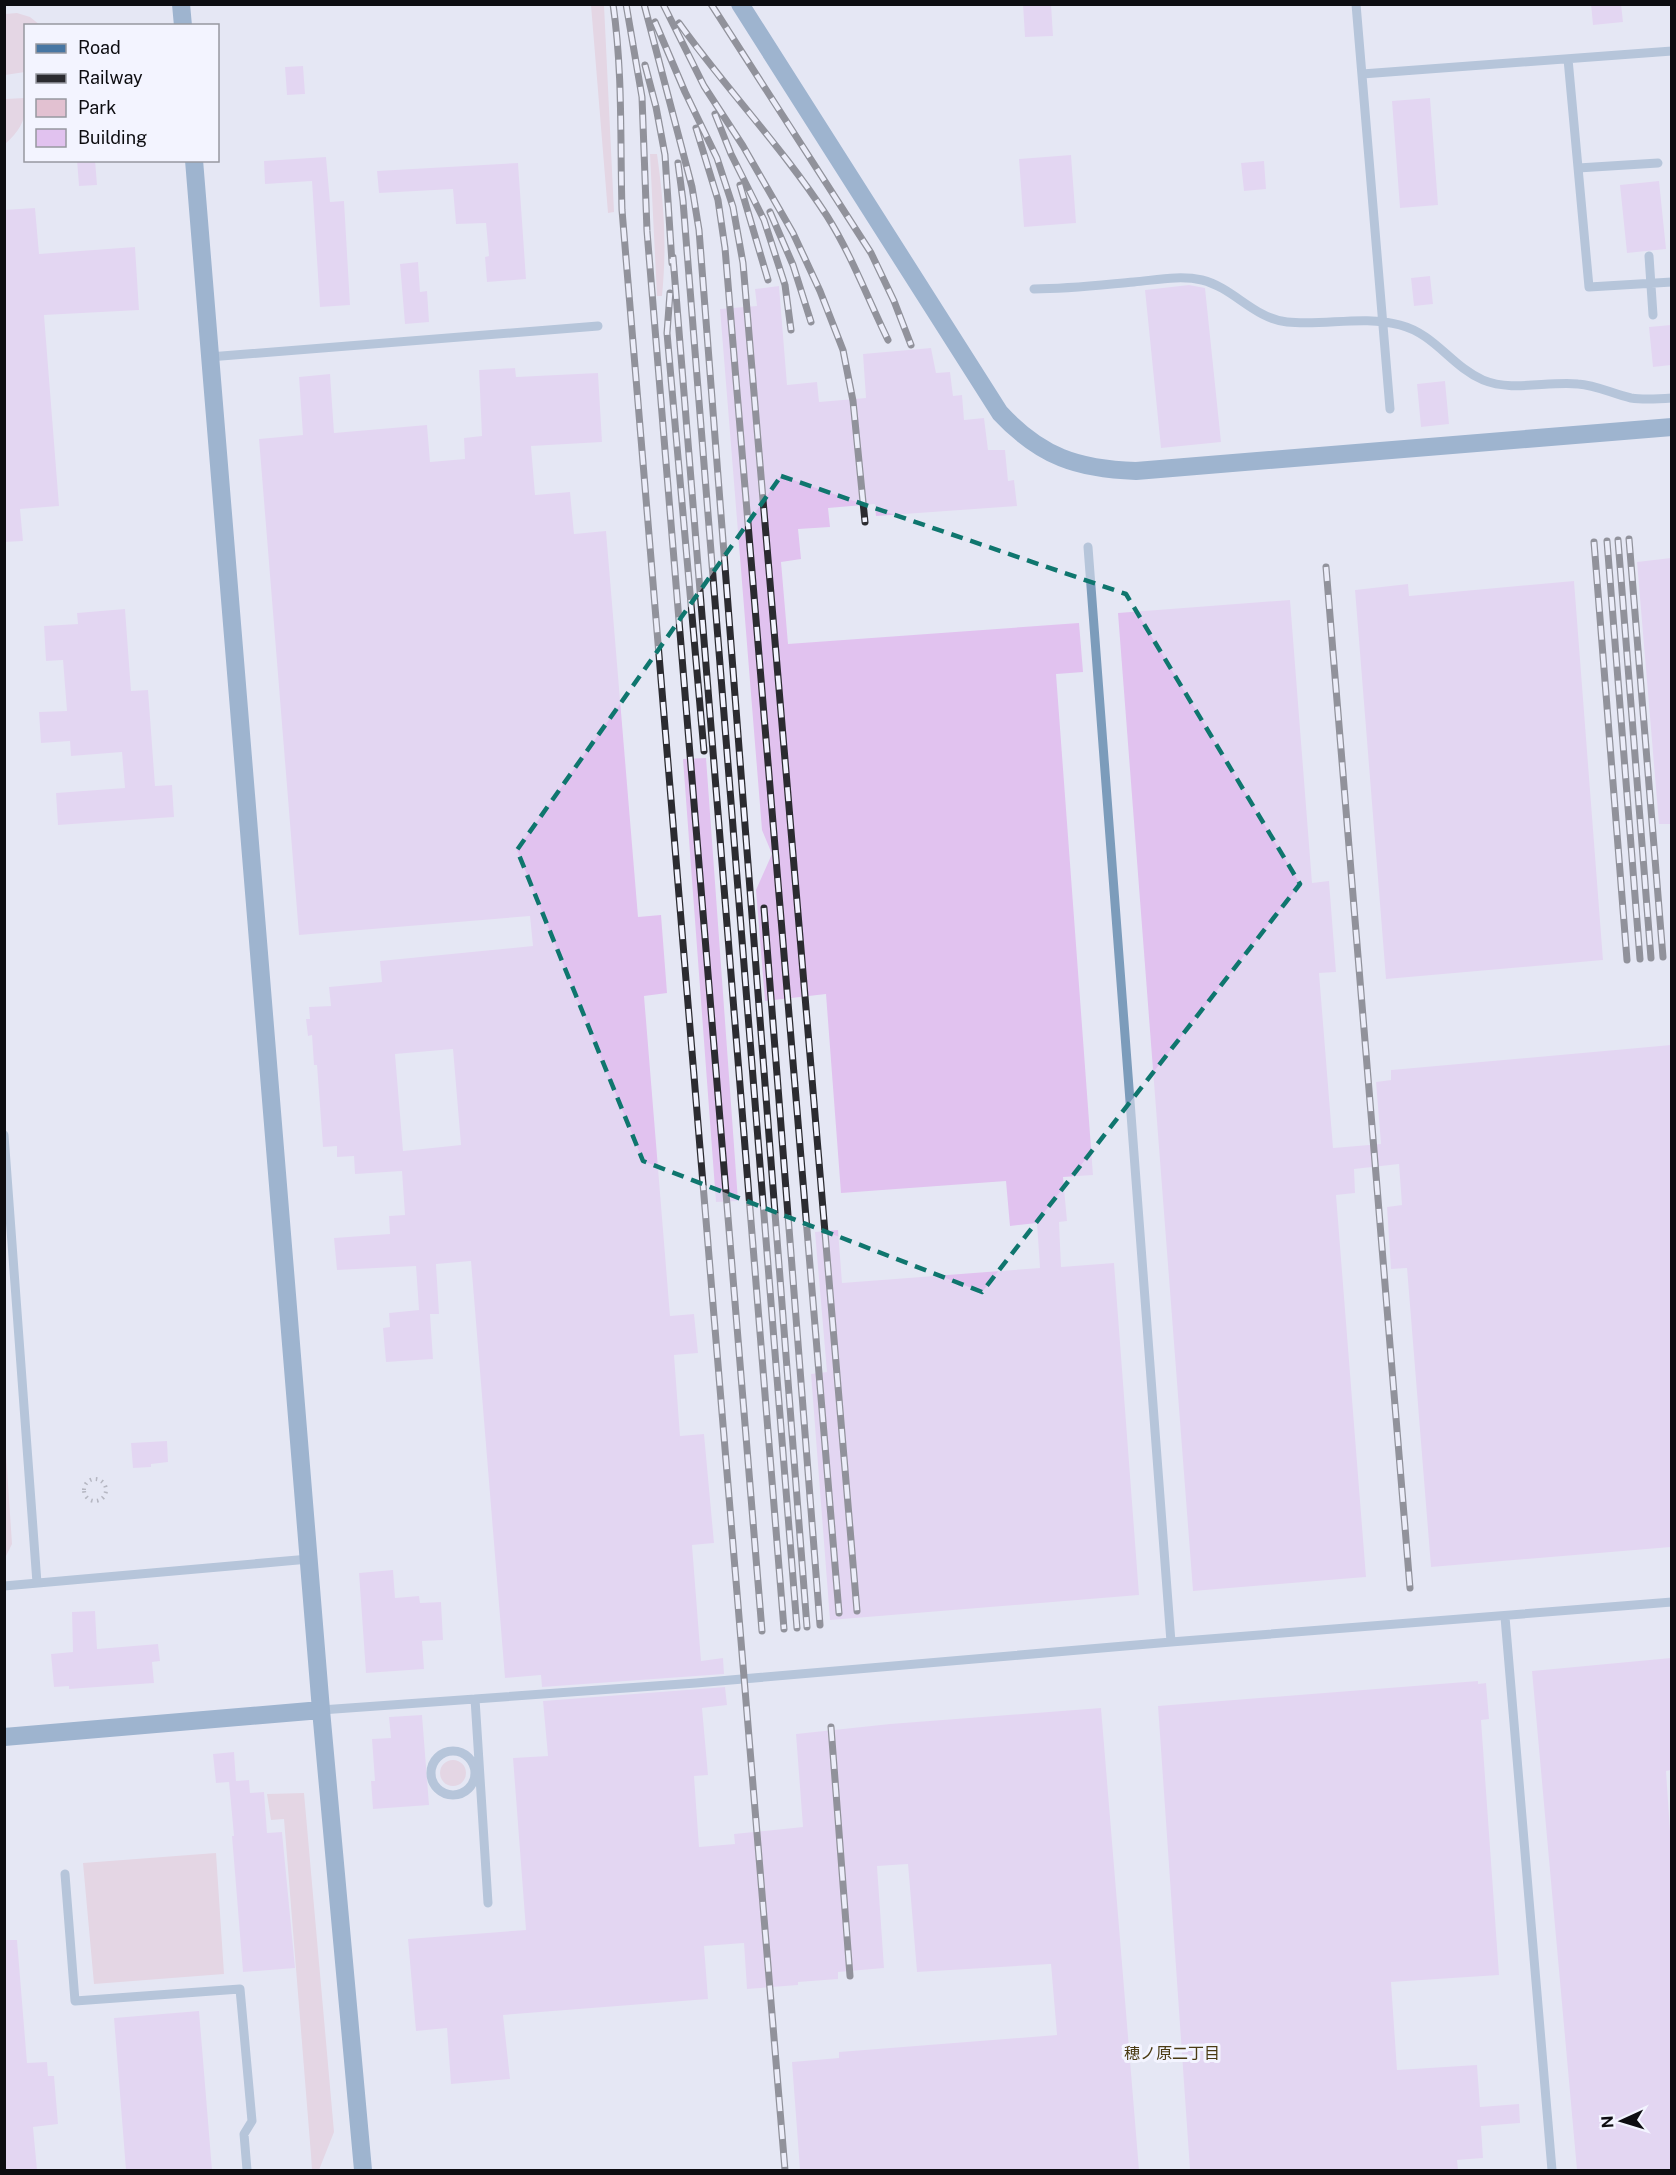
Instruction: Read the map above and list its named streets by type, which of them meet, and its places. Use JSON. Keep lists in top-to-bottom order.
{
  "districts": ["穂ノ原二丁目"],
  "legend": [
    "Road",
    "Railway",
    "Park",
    "Building"
  ],
  "north": "left"
}
